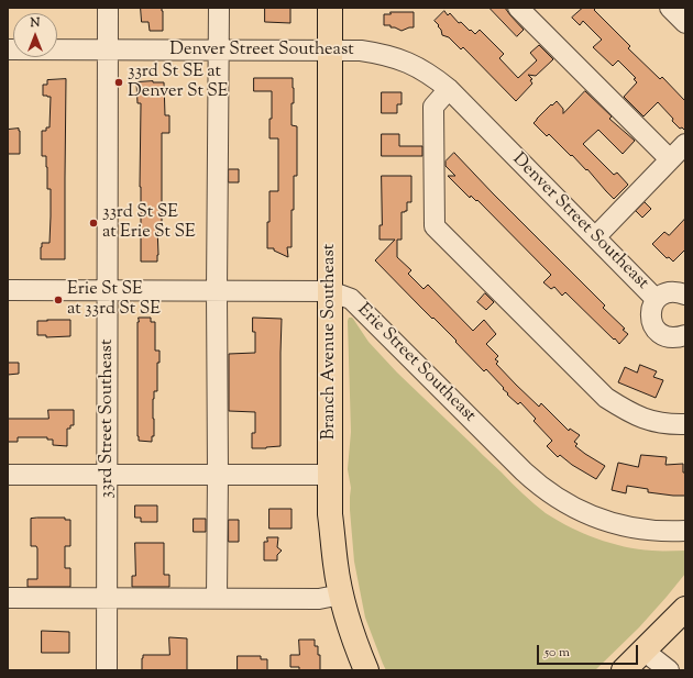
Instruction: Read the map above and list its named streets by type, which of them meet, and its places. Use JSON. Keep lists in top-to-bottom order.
{
  "streets": {
    "main road": ["Branch Avenue Southeast"],
    "street": ["Denver Street Southeast", "Erie Street Southeast", "33rd Street Southeast"]
  },
  "crossings": [
    ["Denver Street Southeast", "Branch Avenue Southeast"],
    ["Denver Street Southeast", "33rd Street Southeast"],
    ["Branch Avenue Southeast", "Erie Street Southeast"],
    ["Erie Street Southeast", "33rd Street Southeast"]
  ],
  "places": ["33rd St SE at Denver St SE", "33rd St SE at Erie St SE", "Erie St SE at 33rd St SE"],
  "scale_bar": "50 m",
  "north": "top"
}
